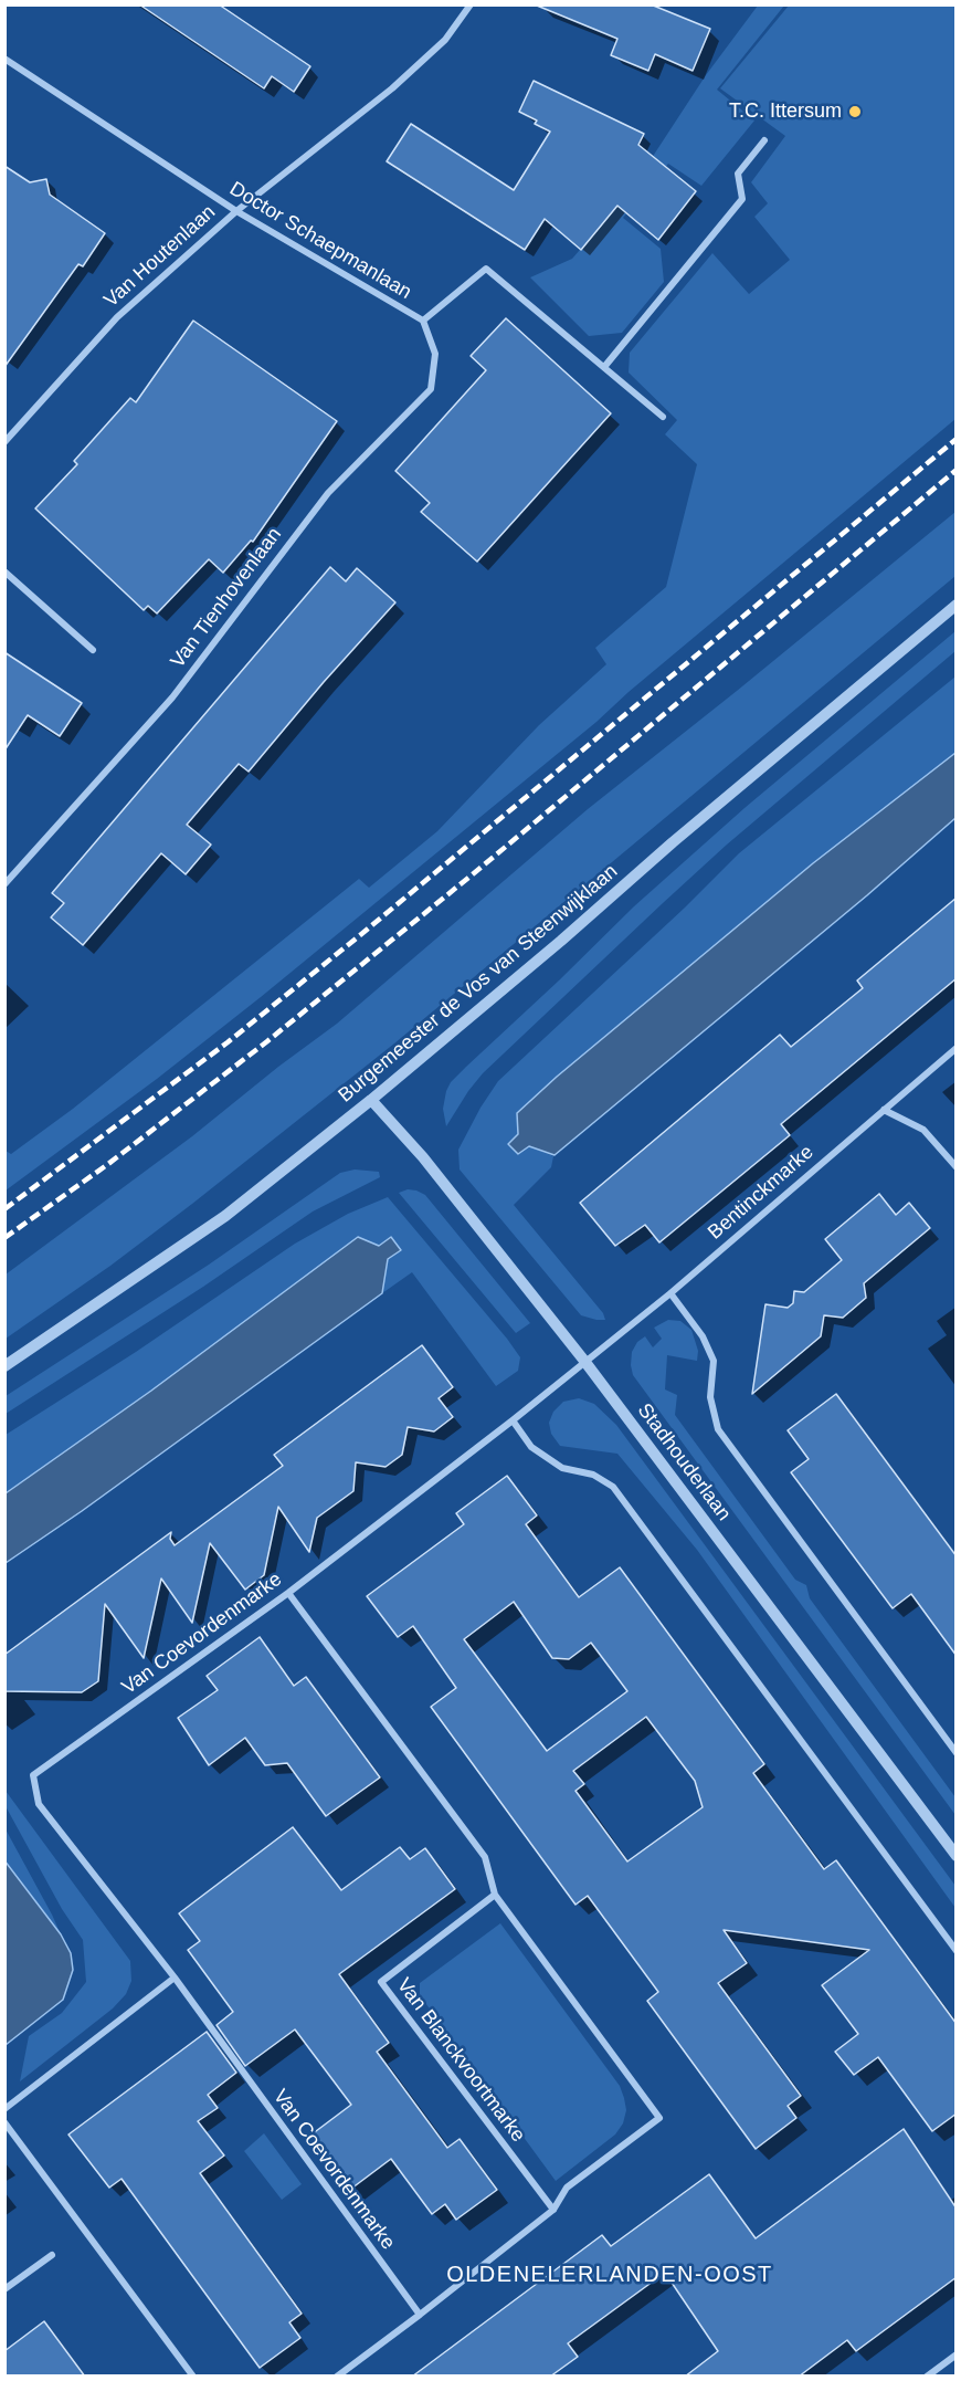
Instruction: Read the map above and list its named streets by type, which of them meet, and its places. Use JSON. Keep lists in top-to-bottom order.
{
  "streets": {
    "street": [
      "Doctor Schaepmanlaan",
      "Van Houtenlaan",
      "Van Tienhovenlaan",
      "Burgemeester de Vos van Steenwijklaan",
      "Bentinckmarke",
      "Stadhouderlaan",
      "Van Coevordenmarke",
      "Van Blanckvoortmarke"
    ]
  },
  "crossings": [
    ["Doctor Schaepmanlaan", "Van Houtenlaan"],
    ["Doctor Schaepmanlaan", "Van Tienhovenlaan"],
    ["Burgemeester de Vos van Steenwijklaan", "Stadhouderlaan"],
    ["Bentinckmarke", "Stadhouderlaan"],
    ["Bentinckmarke", "Van Coevordenmarke"],
    ["Stadhouderlaan", "Van Coevordenmarke"]
  ],
  "districts": ["OLDENELERLANDEN-OOST"],
  "places": ["T.C. Ittersum"]
}
